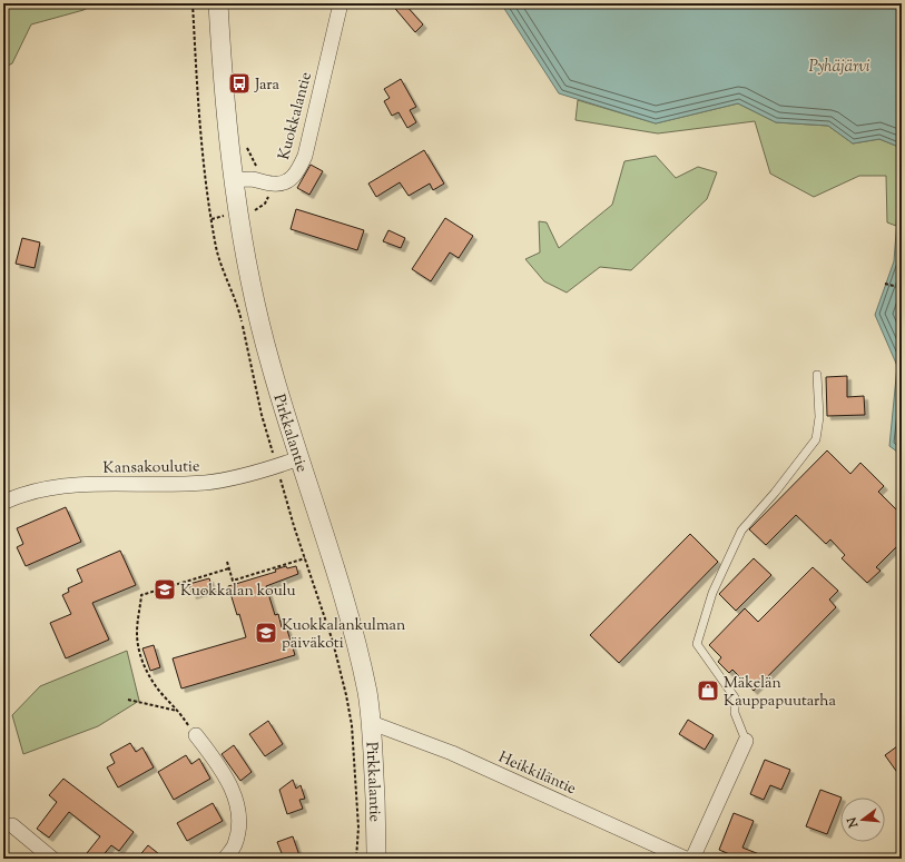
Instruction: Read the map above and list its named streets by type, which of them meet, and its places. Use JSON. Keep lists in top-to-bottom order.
{
  "streets": {
    "street": [
      "Kuokkalantie",
      "Pirkkalantie",
      "Kansakoulutie",
      "Heikkiläntie"
    ]
  },
  "crossings": [
    ["Kuokkalantie", "Pirkkalantie"],
    ["Pirkkalantie", "Kansakoulutie"],
    ["Pirkkalantie", "Heikkiläntie"]
  ],
  "water": ["Pyhäjärvi"],
  "places": {
    "bus stop": ["Jara"],
    "school or university": ["Kuokkalan koulu", "Kuokkalankulman päiväkoti"],
    "shop": ["Mäkelän Kauppapuutarha"]
  },
  "north": "left"
}
